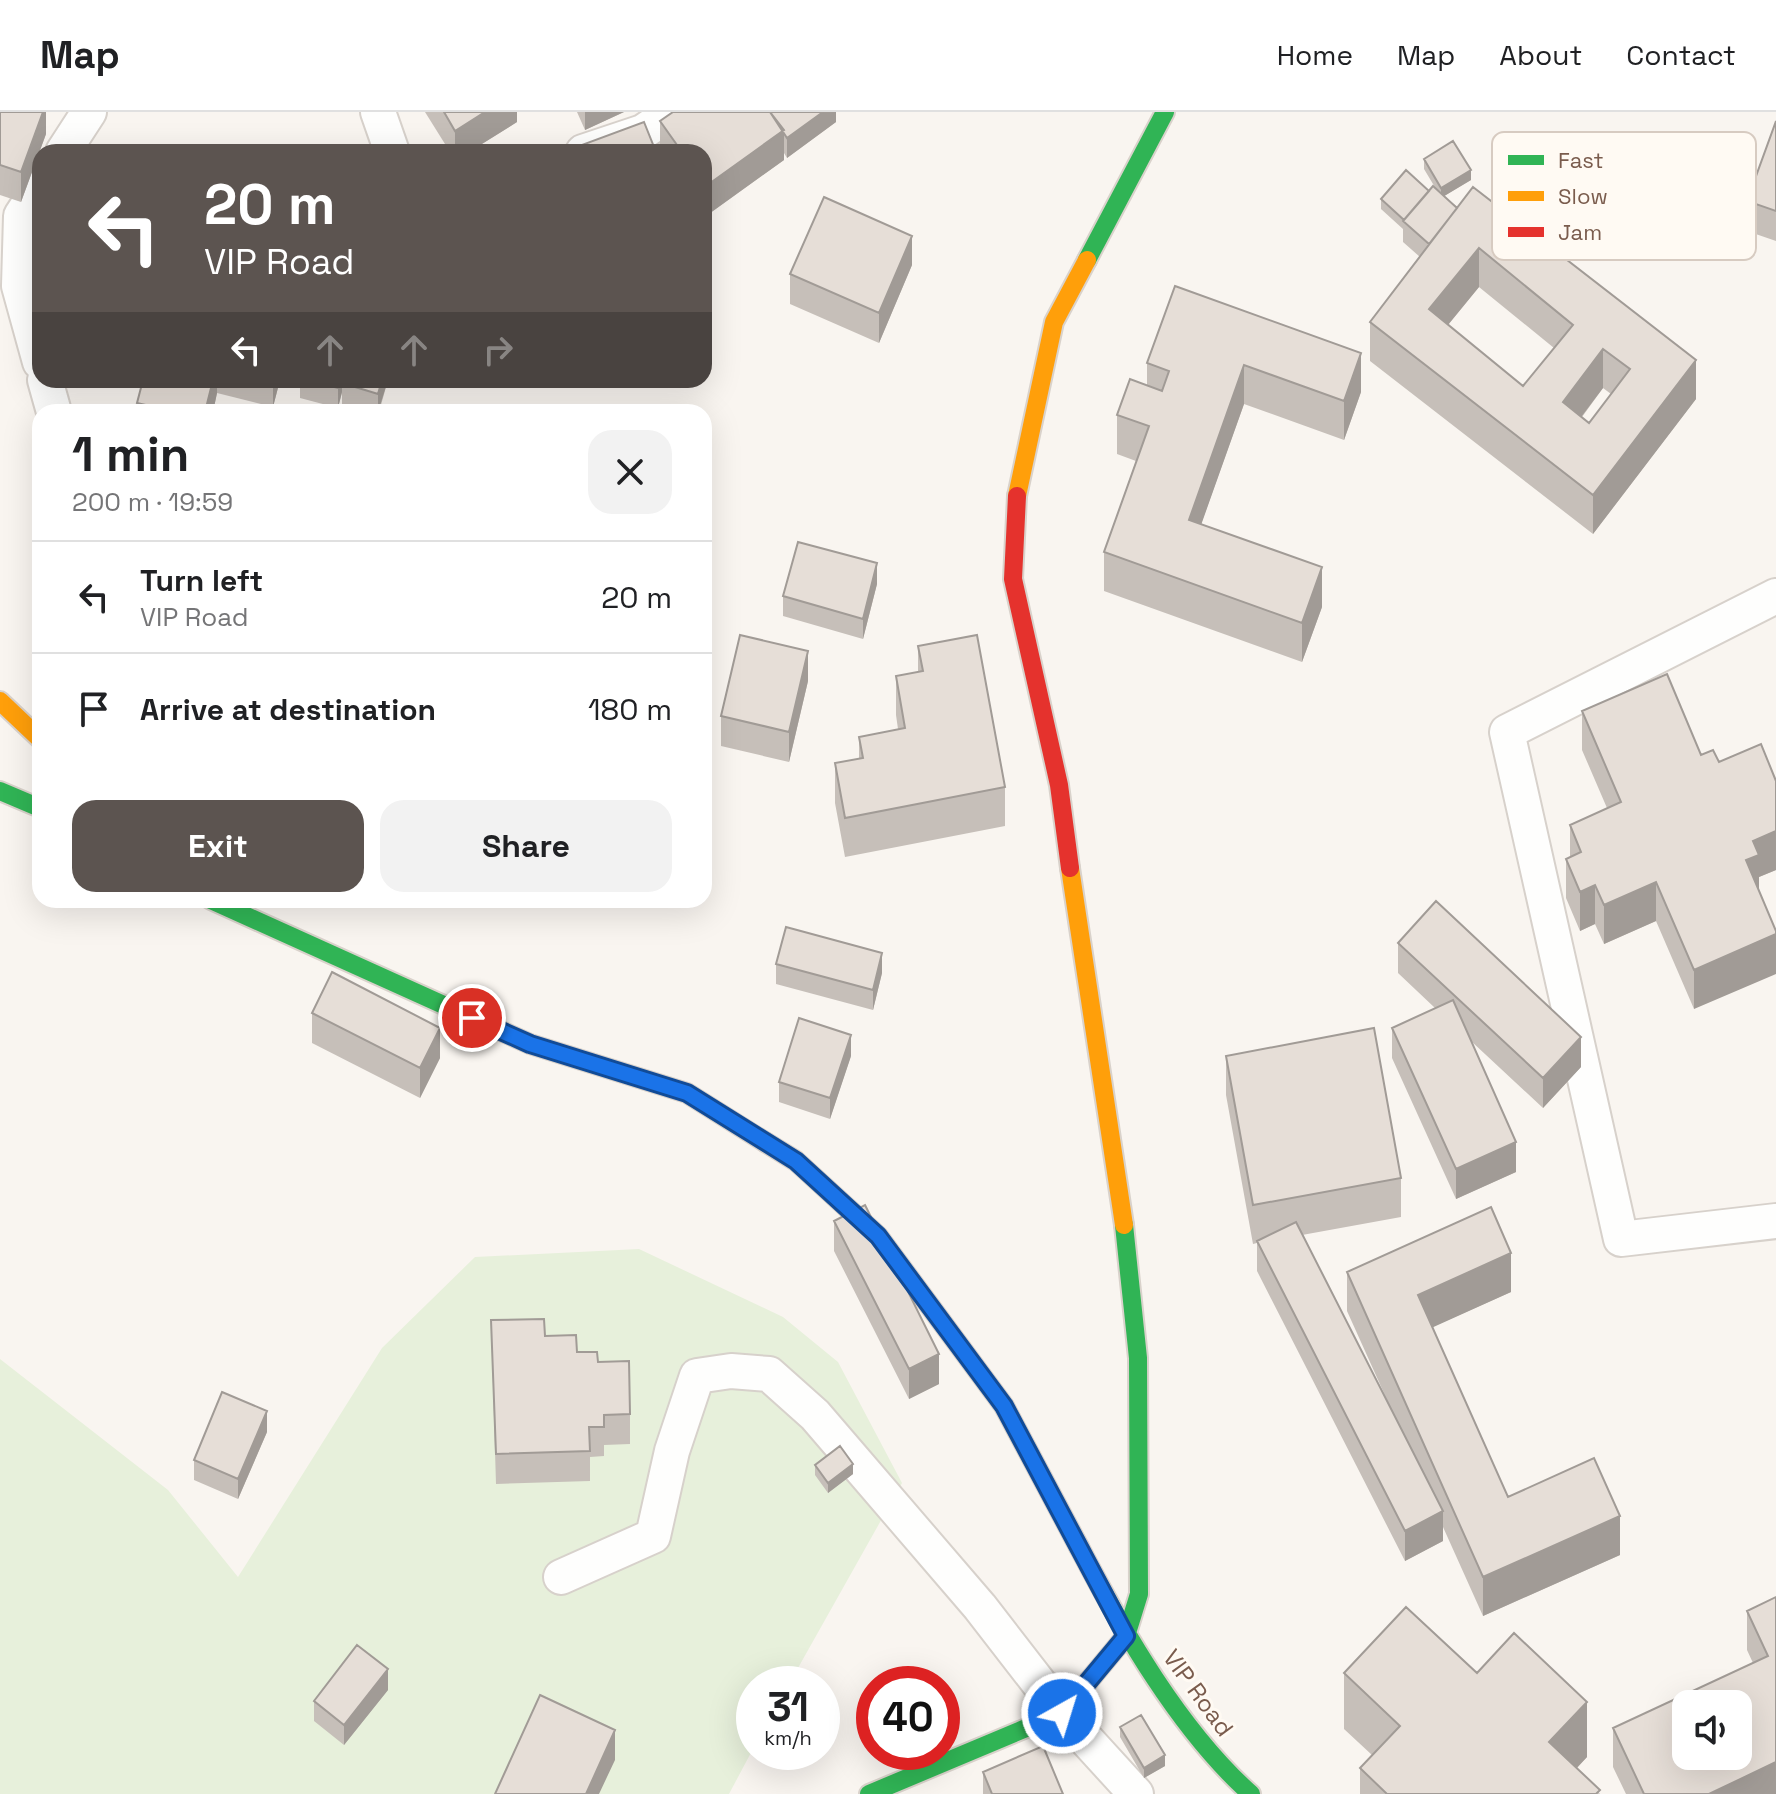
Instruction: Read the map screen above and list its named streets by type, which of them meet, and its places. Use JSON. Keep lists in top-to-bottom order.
{
  "streets": {
    "street": ["VIP Road"]
  },
  "legend": ["Fast", "Slow", "Jam"],
  "page": {
    "header": "Map",
    "nav": [
      "Home",
      "Map",
      "About",
      "Contact"
    ],
    "turn": ["20 m", "VIP Road"],
    "heading": ["1 min", "200 m · 19:59"],
    "list": [
      {
        "name": "Turn left",
        "note": "VIP Road",
        "value": "20 m"
      },
      {
        "name": "Arrive at destination",
        "value": "180 m"
      }
    ],
    "buttons": ["Exit", "Share"],
    "speed": "31 km/h",
    "limit": "40"
  }
}
